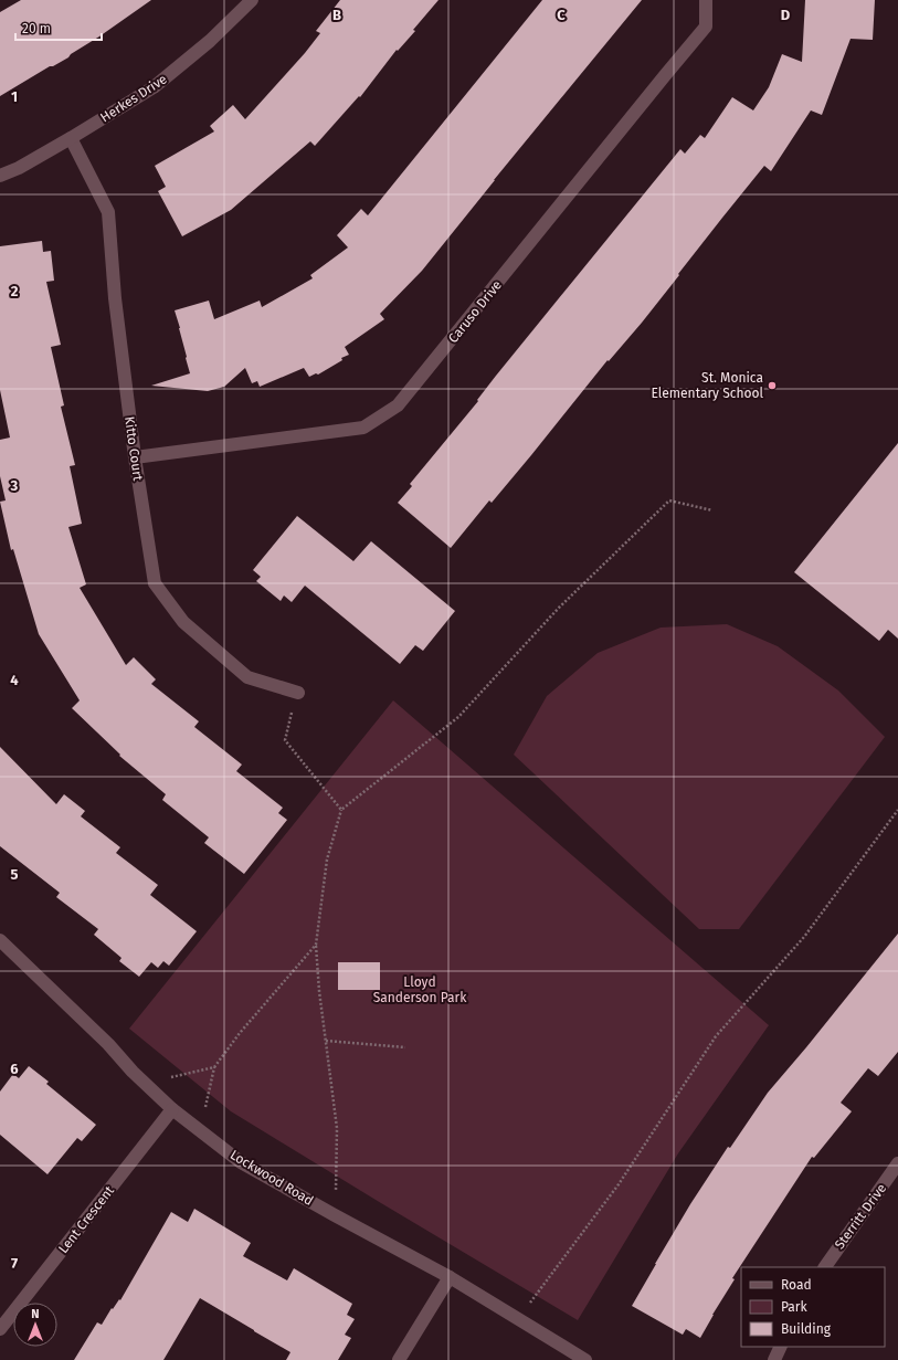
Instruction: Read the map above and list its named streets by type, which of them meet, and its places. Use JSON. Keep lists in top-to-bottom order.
{
  "streets": {
    "street": [
      "Herkes Drive",
      "Caruso Drive",
      "Kitto Court",
      "Lockwood Road",
      "Sterritt Drive",
      "Lent Crescent"
    ]
  },
  "crossings": [
    ["Herkes Drive", "Kitto Court"],
    ["Caruso Drive", "Kitto Court"],
    ["Lockwood Road", "Lent Crescent"]
  ],
  "parks": ["Lloyd Sanderson Park"],
  "places": ["St. Monica Elementary School"],
  "legend": ["Road", "Park", "Building"],
  "scale_bar": "20 m",
  "north": "top",
  "grid": {
    "columns": ["B", "C", "D"],
    "rows": [
      "1",
      "2",
      "3",
      "4",
      "5",
      "6",
      "7"
    ]
  }
}
